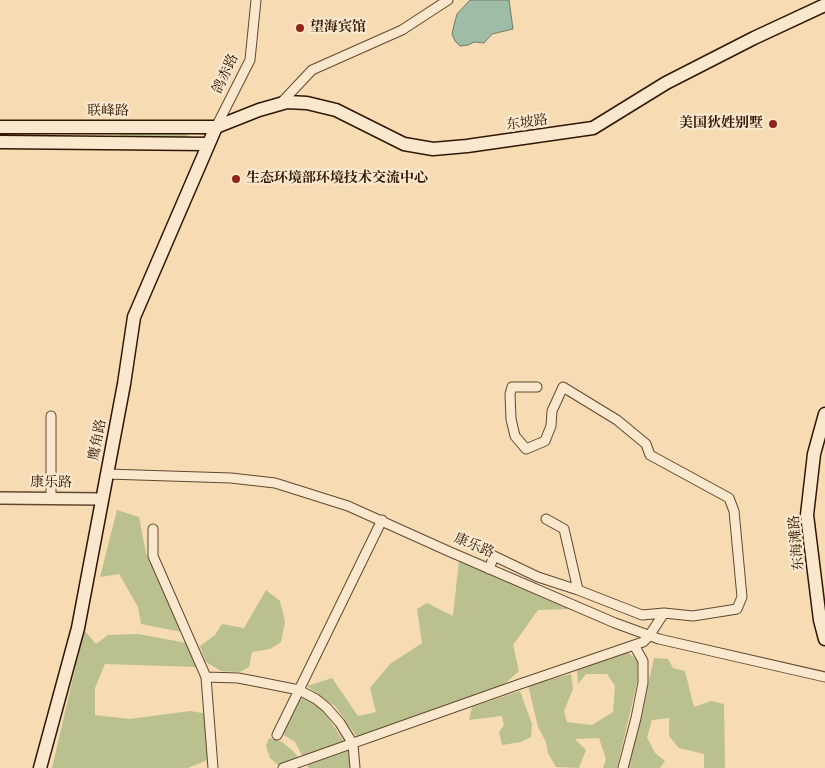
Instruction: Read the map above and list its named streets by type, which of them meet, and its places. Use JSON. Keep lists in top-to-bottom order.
{
  "streets": {
    "main road": [
      "联峰路",
      "东坡路",
      "鹰角路",
      "东海滩路"
    ],
    "street": ["鸽赤路", "康乐路"]
  },
  "crossings": [
    ["鸽赤路", "联峰路"],
    ["鸽赤路", "东坡路"],
    ["鸽赤路", "鹰角路"],
    ["联峰路", "东坡路"],
    ["联峰路", "鹰角路"],
    ["东坡路", "鹰角路"],
    ["鹰角路", "康乐路"]
  ],
  "places": ["望海宾馆", "美国狄姓别墅", "生态环境部环境技术交流中心"]
}
